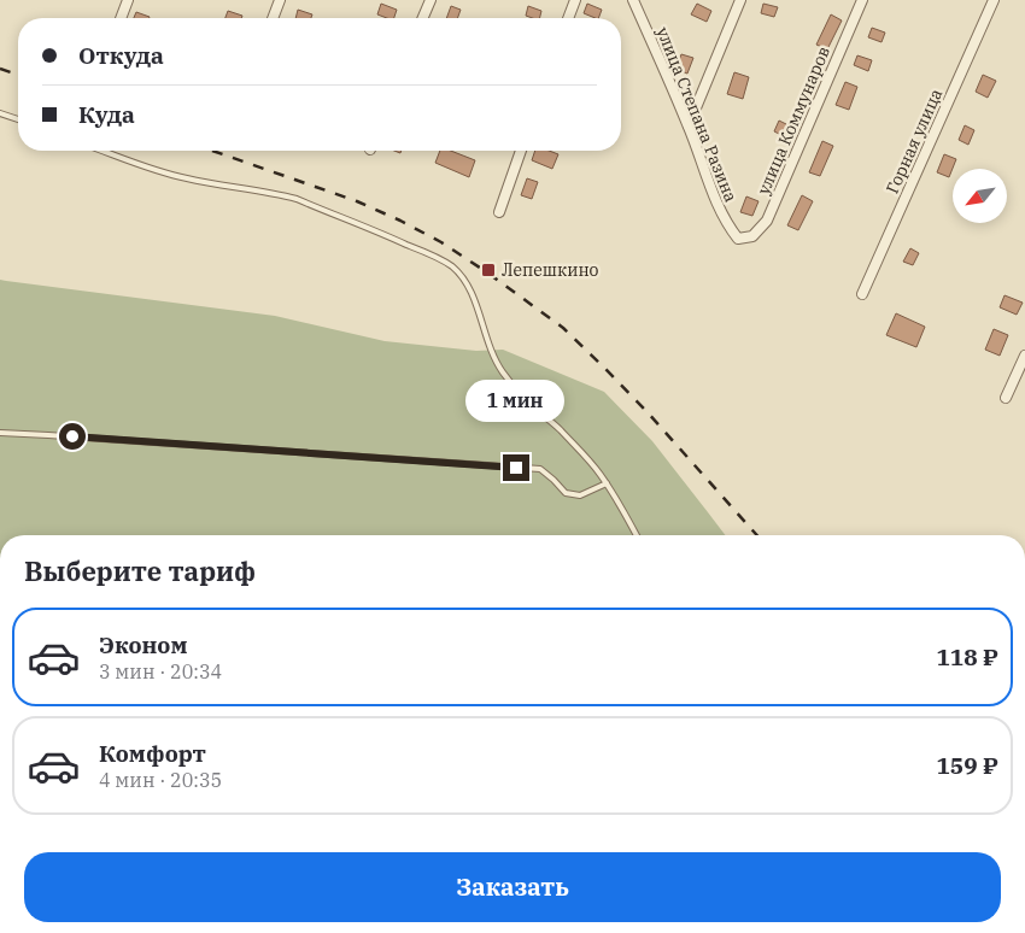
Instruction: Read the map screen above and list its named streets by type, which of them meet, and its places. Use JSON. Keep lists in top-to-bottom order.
{
  "streets": {
    "street": ["улица Степана Разина", "улица Коммунаров", "Горная улица"]
  },
  "crossings": [
    ["улица Степана Разина", "улица Коммунаров"]
  ],
  "places": {
    "transit": ["Лепешкино"]
  },
  "north": "bottom left",
  "page": {
    "banner": ["Откуда", "Куда"],
    "bubble": "1 мин",
    "heading": "Выберите тариф",
    "list": [
      {
        "name": "Эконом",
        "note": "3 мин · 20:34",
        "value": "118 ₽"
      },
      {
        "name": "Комфорт",
        "note": "4 мин · 20:35",
        "value": "159 ₽"
      }
    ],
    "buttons": "Заказать"
  }
}
